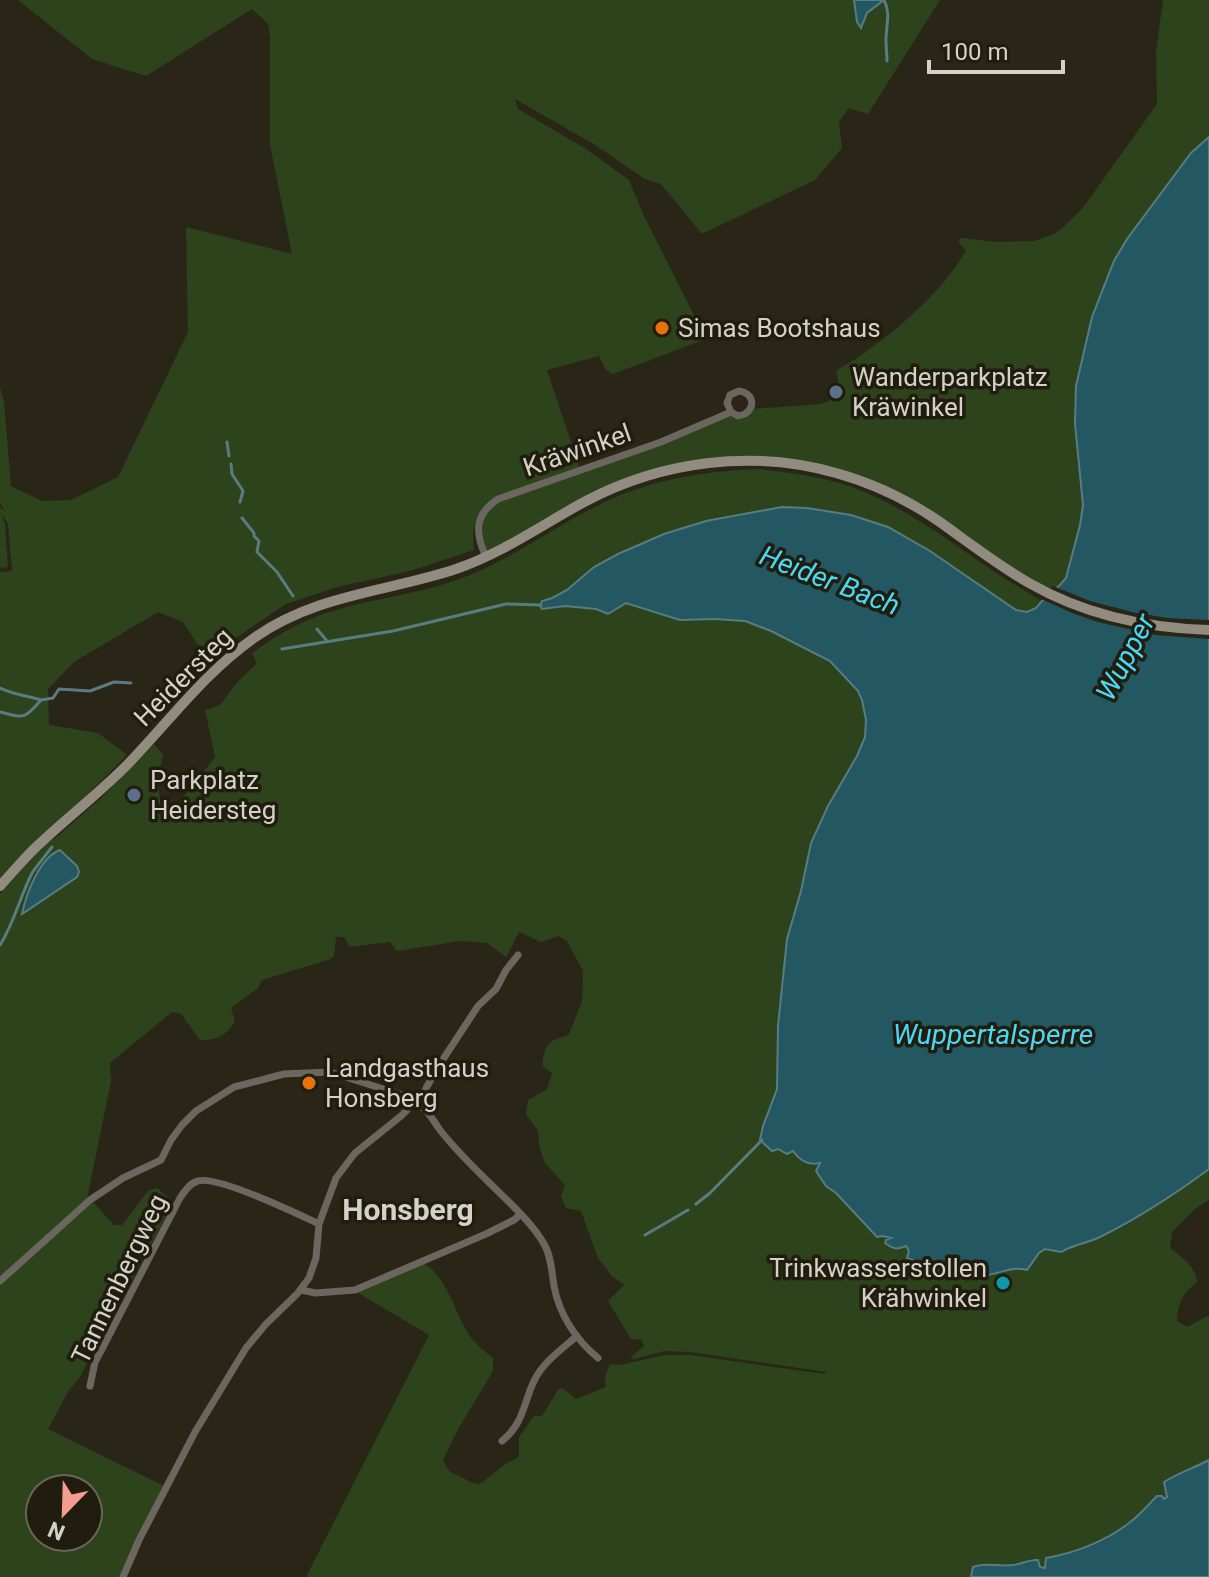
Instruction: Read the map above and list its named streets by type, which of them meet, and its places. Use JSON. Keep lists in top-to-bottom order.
{
  "streets": {
    "main road": ["Heidersteg"],
    "street": ["Kräwinkel", "Tannenbergweg"]
  },
  "crossings": [
    ["Kräwinkel", "Heidersteg"]
  ],
  "districts": ["Honsberg"],
  "water": ["Heider Bach", "Wupper", "Wuppertalsperre"],
  "places": [
    "Simas Bootshaus",
    "Wanderparkplatz Kräwinkel",
    "Parkplatz Heidersteg",
    "Landgasthaus Honsberg",
    "Trinkwasserstollen Krähwinkel"
  ],
  "scale_bar": "100 m",
  "north": "bottom left"
}
